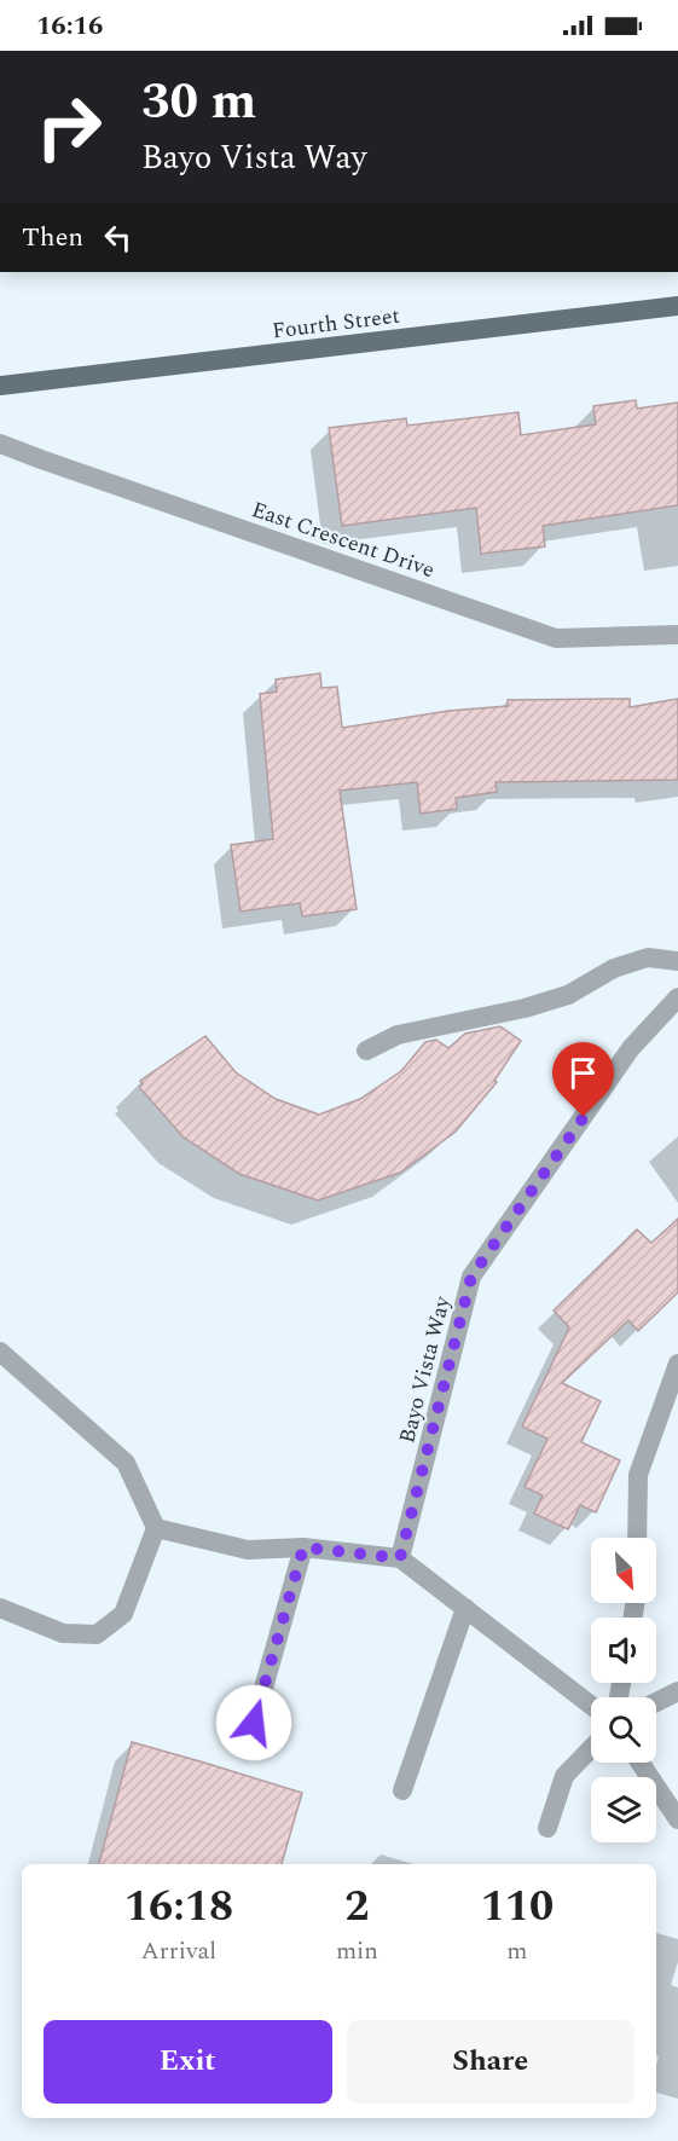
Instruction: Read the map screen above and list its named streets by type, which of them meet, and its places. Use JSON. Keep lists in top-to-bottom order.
{
  "streets": {
    "main road": ["Fourth Street"],
    "street": ["East Crescent Drive", "Bayo Vista Way"]
  },
  "north": "bottom right",
  "page": {
    "status": "16:16",
    "turn": ["30 m", "Bayo Vista Way"],
    "then": "Then",
    "eta": [
      "16:18",
      "Arrival",
      "2",
      "min",
      "110",
      "m"
    ],
    "buttons": ["Exit", "Share"]
  }
}
